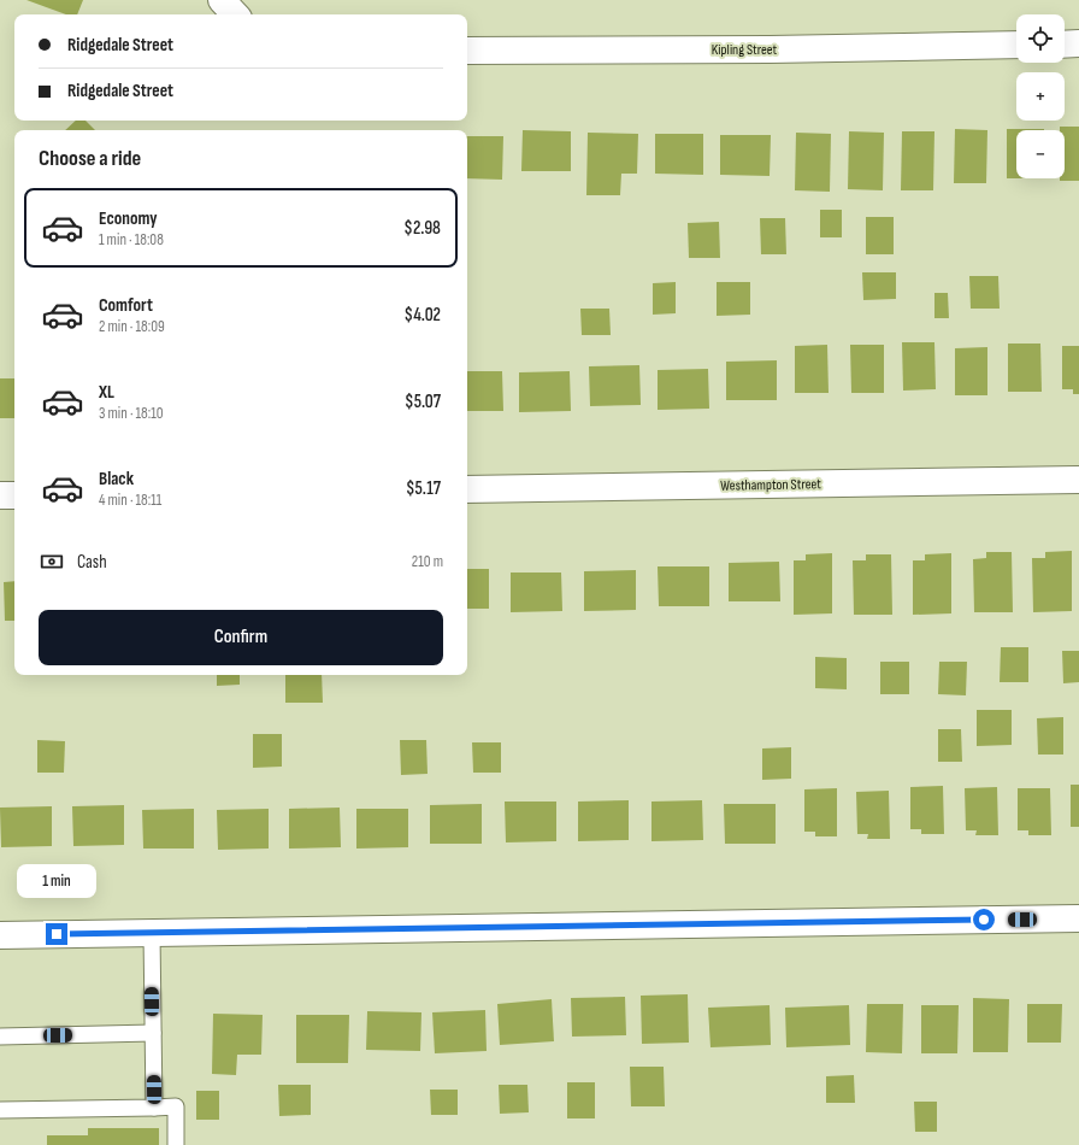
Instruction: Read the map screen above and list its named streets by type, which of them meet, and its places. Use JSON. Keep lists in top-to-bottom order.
{
  "streets": {
    "street": ["Kipling Street", "Westhampton Street"]
  },
  "page": {
    "map_buttons": ["+", "−"],
    "banner": ["Ridgedale Street", "Ridgedale Street"],
    "heading": "Choose a ride",
    "list": [
      {
        "name": "Economy",
        "note": "1 min · 18:08",
        "value": "$2.98"
      },
      {
        "name": "Comfort",
        "note": "2 min · 18:09",
        "value": "$4.02"
      },
      {
        "name": "XL",
        "note": "3 min · 18:10",
        "value": "$5.07"
      },
      {
        "name": "Black",
        "note": "4 min · 18:11",
        "value": "$5.17"
      }
    ],
    "pay": ["Cash", "210 m"],
    "buttons": "Confirm",
    "bubble": "1 min"
  }
}
